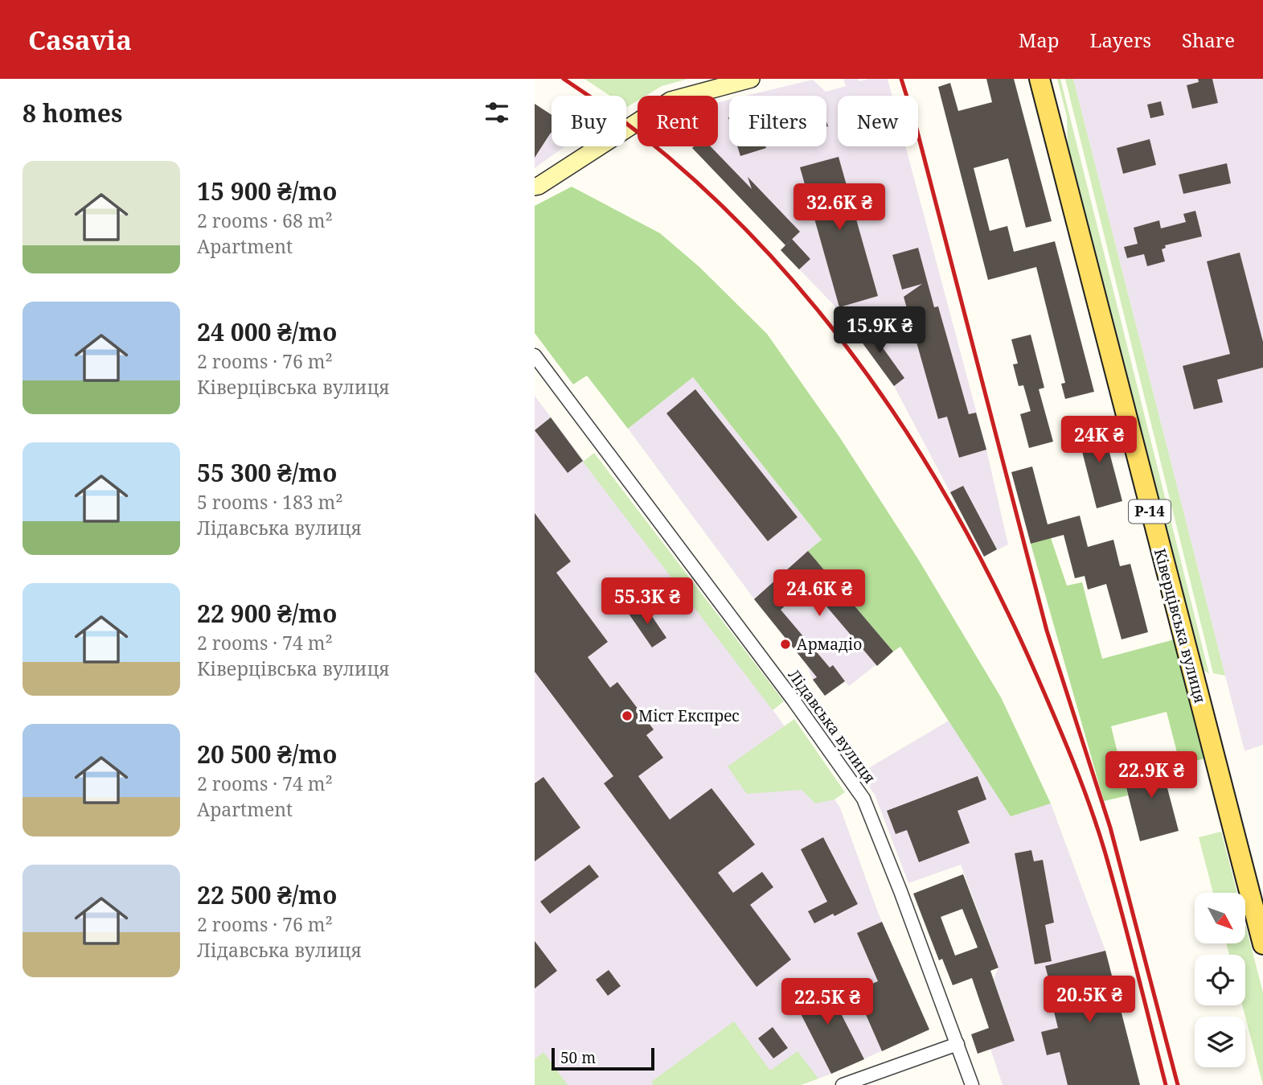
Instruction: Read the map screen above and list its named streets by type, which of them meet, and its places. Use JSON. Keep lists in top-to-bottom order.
{
  "streets": {
    "main road": ["Р-14", "Ківерцівська вулиця"],
    "street": ["Лідавська вулиця"]
  },
  "places": ["Армадіо", "Міст Експрес"],
  "scale_bar": "50 m",
  "north": "bottom right",
  "page": {
    "header": "Casavia",
    "nav": ["Map", "Layers", "Share"],
    "heading": "8 homes",
    "chip": [
      "Buy",
      "Rent",
      "Filters",
      "New"
    ],
    "list": [
      {
        "name": "15 900 ₴/mo",
        "note": "2 rooms · 68 m² · Apartment"
      },
      {
        "name": "24 000 ₴/mo",
        "note": "2 rooms · 76 m² · Ківерцівська вулиця"
      },
      {
        "name": "55 300 ₴/mo",
        "note": "5 rooms · 183 m² · Лідавська вулиця"
      },
      {
        "name": "22 900 ₴/mo",
        "note": "2 rooms · 74 m² · Ківерцівська вулиця"
      },
      {
        "name": "20 500 ₴/mo",
        "note": "2 rooms · 74 m² · Apartment"
      },
      {
        "name": "22 500 ₴/mo",
        "note": "2 rooms · 76 m² · Лідавська вулиця"
      }
    ],
    "price": [
      "32.6K ₴",
      "15.9K ₴",
      "24K ₴",
      "24.6K ₴",
      "55.3K ₴",
      "22.9K ₴",
      "20.5K ₴",
      "22.5K ₴"
    ],
    "scale": "50 m"
  }
}
